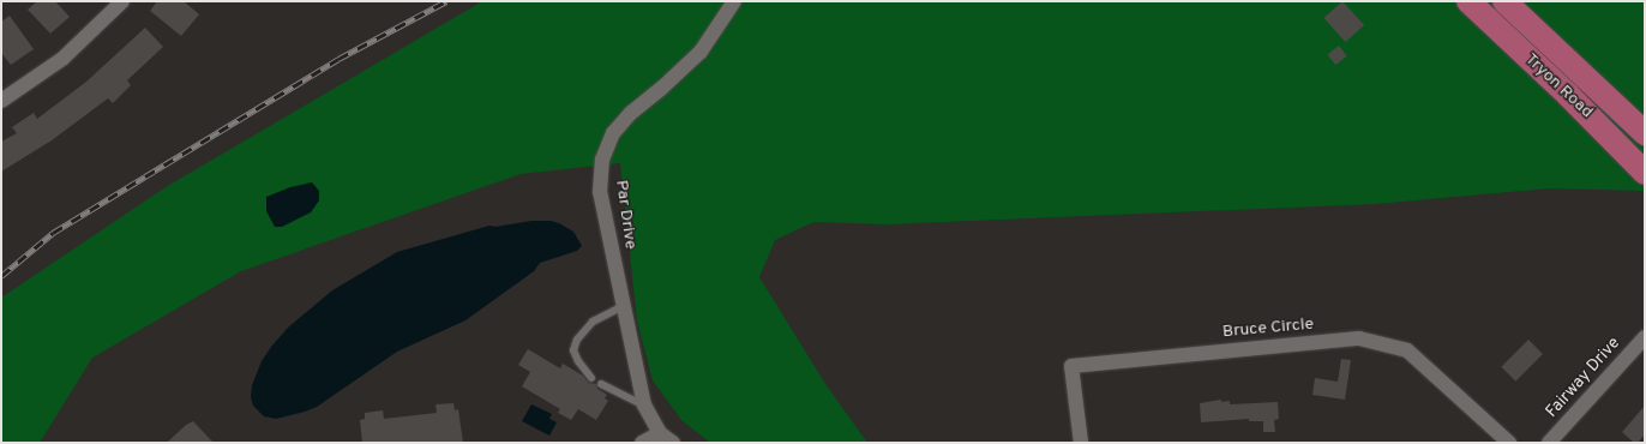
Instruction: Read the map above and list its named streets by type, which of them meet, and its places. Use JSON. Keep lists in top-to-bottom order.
{
  "streets": {
    "main road": ["Tryon Road"],
    "street": ["Par Drive", "Bruce Circle", "Fairway Drive"]
  }
}
